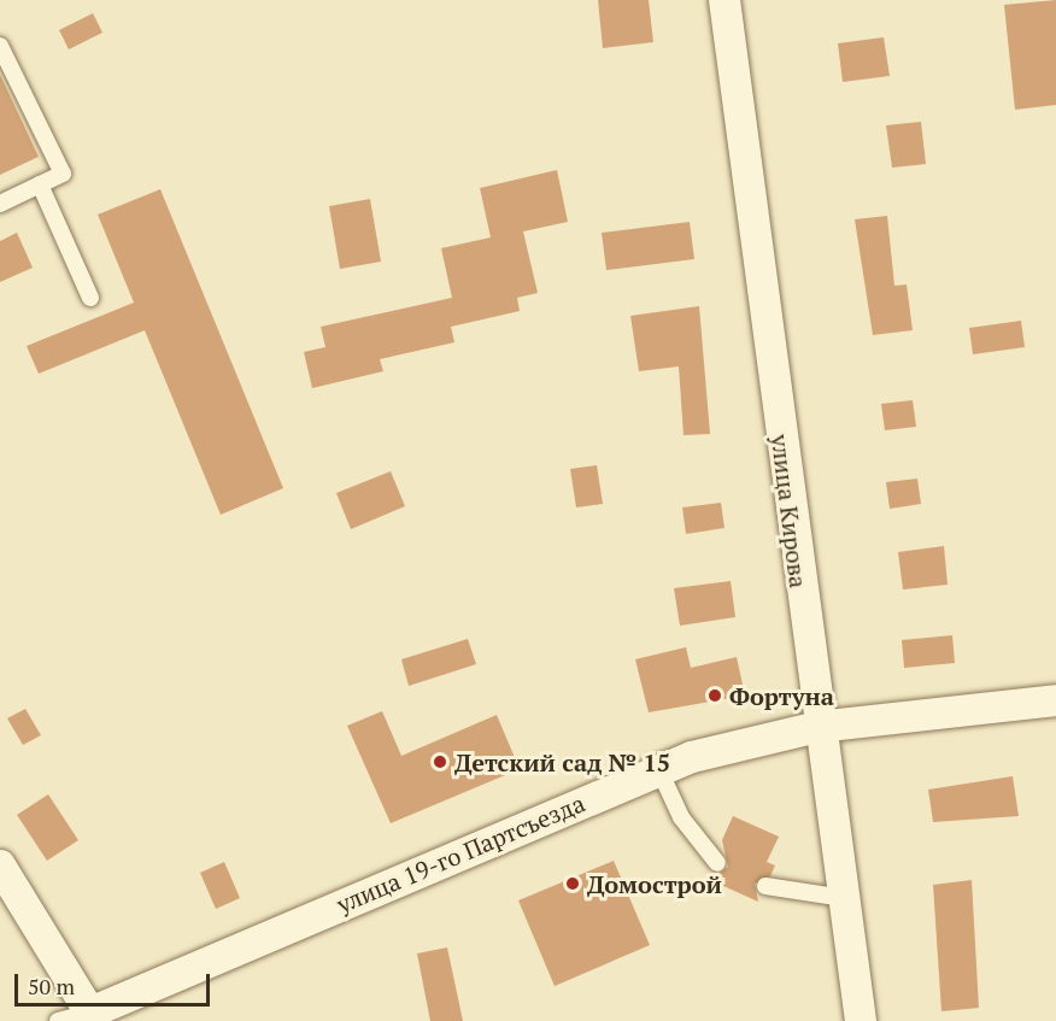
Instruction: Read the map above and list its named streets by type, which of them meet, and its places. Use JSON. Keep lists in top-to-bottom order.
{
  "streets": {
    "street": ["улица Кирова", "улица 19-го Партсъезда"]
  },
  "crossings": [
    ["улица Кирова", "улица 19-го Партсъезда"]
  ],
  "places": ["Фортуна", "Детский сад № 15", "Домострой"],
  "scale_bar": "50 m"
}
